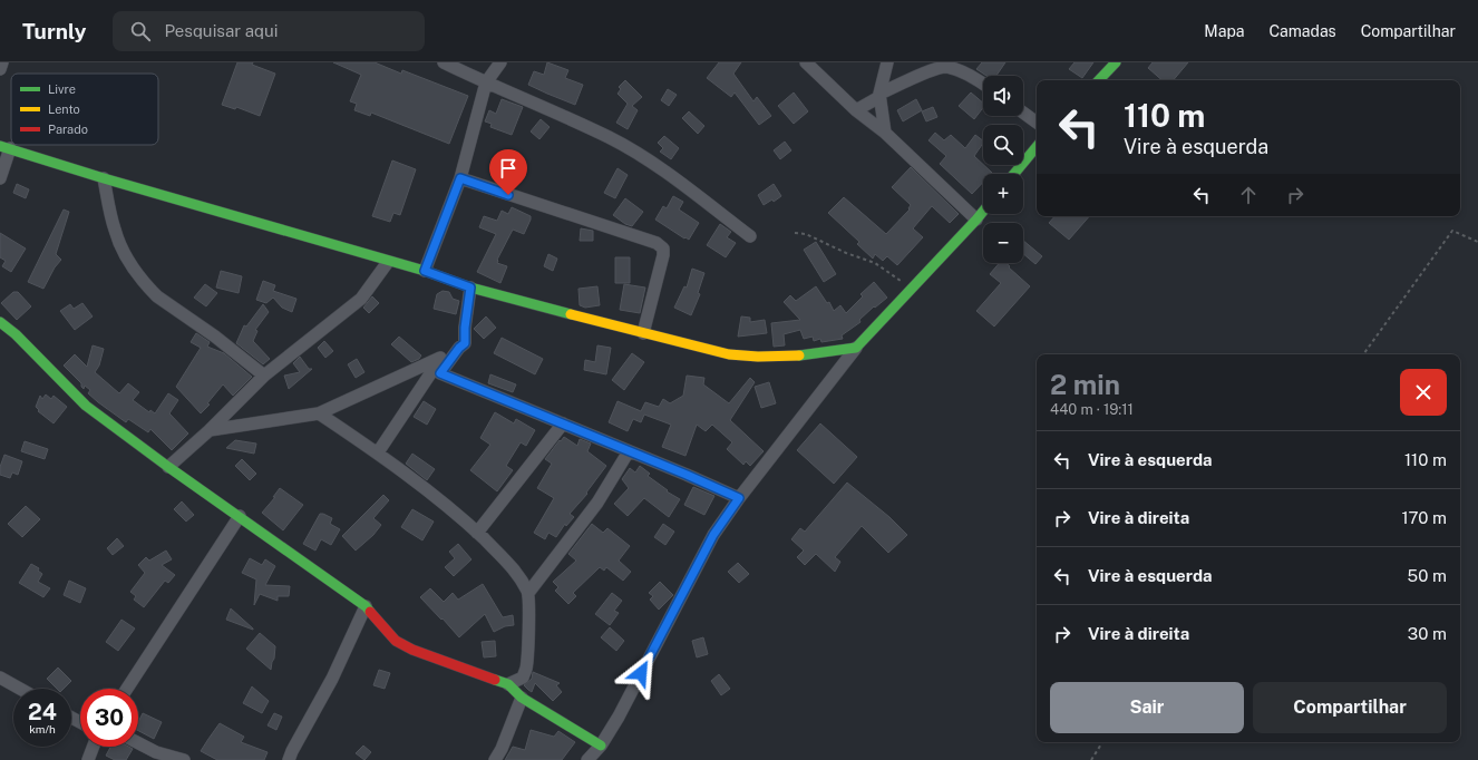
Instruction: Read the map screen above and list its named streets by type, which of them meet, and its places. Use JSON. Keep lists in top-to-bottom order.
{
  "legend": ["Livre", "Lento", "Parado"],
  "page": {
    "header": "Turnly",
    "search": "Pesquisar aqui",
    "nav": ["Mapa", "Camadas", "Compartilhar"],
    "map_buttons": ["+", "−"],
    "turn": ["110 m", "Vire à esquerda"],
    "heading": ["2 min", "440 m · 19:11"],
    "list": [
      {
        "name": "Vire à esquerda",
        "value": "110 m"
      },
      {
        "name": "Vire à direita",
        "value": "170 m"
      },
      {
        "name": "Vire à esquerda",
        "value": "50 m"
      },
      {
        "name": "Vire à direita",
        "value": "30 m"
      }
    ],
    "buttons": ["Sair", "Compartilhar"],
    "speed": "24 km/h",
    "limit": "30"
  }
}
